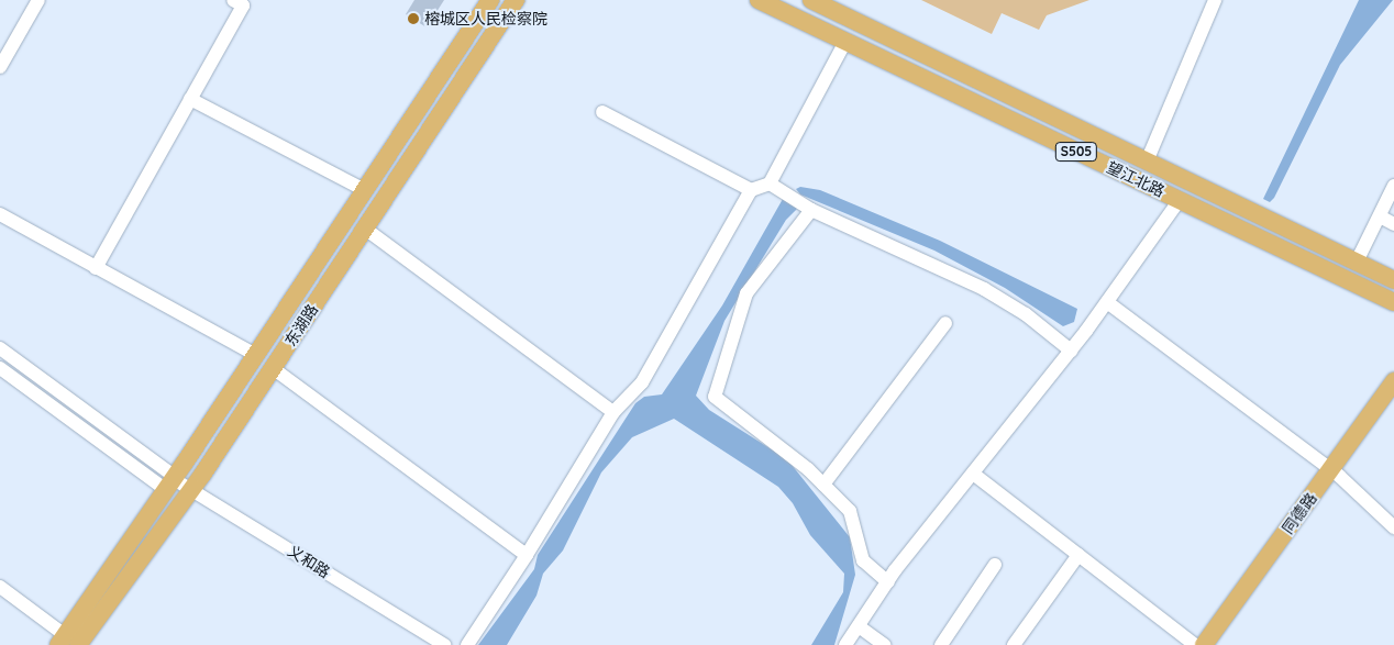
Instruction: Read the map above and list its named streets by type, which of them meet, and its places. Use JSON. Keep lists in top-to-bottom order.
{
  "streets": {
    "main road": [
      "S505",
      "望江北路",
      "东湖路",
      "同德路"
    ],
    "street": ["义和路"]
  },
  "crossings": [
    ["东湖路", "义和路"]
  ],
  "places": ["榕城区人民检察院"]
}
